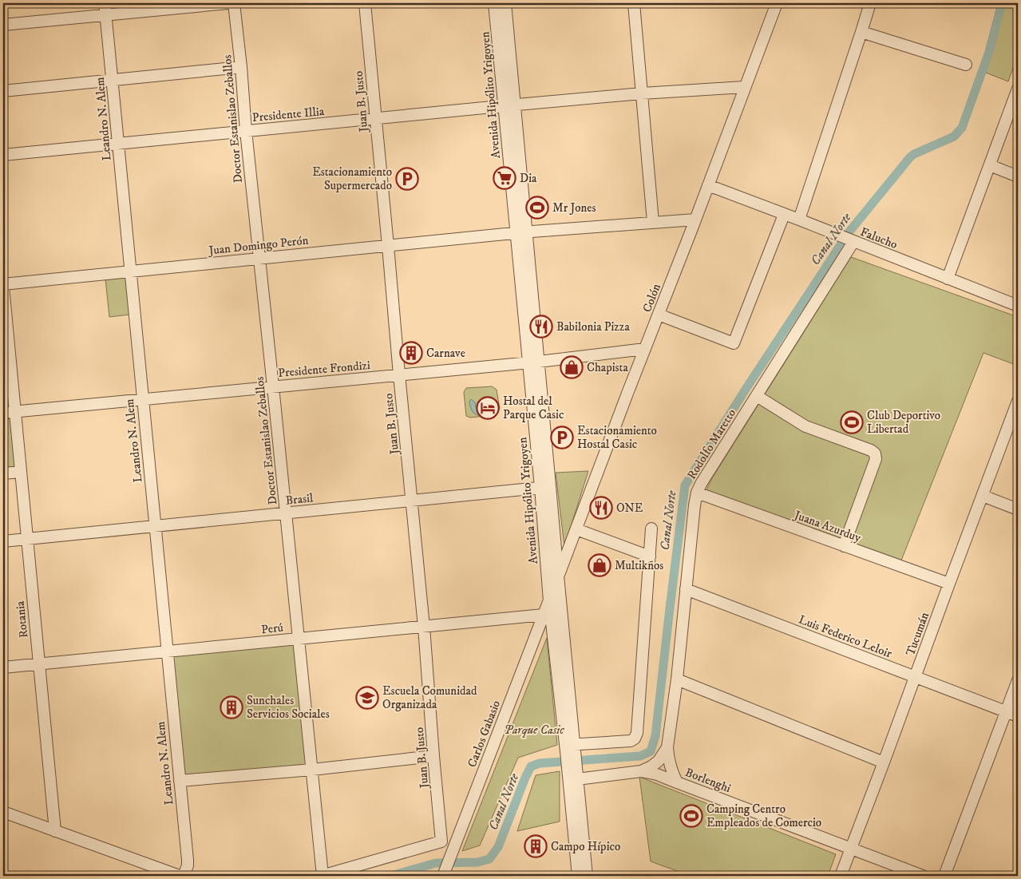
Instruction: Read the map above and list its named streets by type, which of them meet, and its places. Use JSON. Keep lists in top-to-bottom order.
{
  "streets": {
    "street": [
      "Avenida Hipólito Yrigoyen",
      "Juan B. Justo",
      "Presidente Illia",
      "Leandro N. Alem",
      "Doctor Estanislao Zeballos",
      "Falucho",
      "Juan Domingo Perón",
      "Colón",
      "Presidente Frondizi",
      "Rodolfo Maretto",
      "Brasil",
      "Juana Azurduy",
      "Rotania",
      "Perú",
      "Tucumán",
      "Luis Federico Leloir",
      "Carlos Gabasio",
      "Borlenghi"
    ]
  },
  "crossings": [
    ["Avenida Hipólito Yrigoyen", "Presidente Illia"],
    ["Avenida Hipólito Yrigoyen", "Juan Domingo Perón"],
    ["Avenida Hipólito Yrigoyen", "Colón"],
    ["Avenida Hipólito Yrigoyen", "Presidente Frondizi"],
    ["Avenida Hipólito Yrigoyen", "Brasil"],
    ["Avenida Hipólito Yrigoyen", "Carlos Gabasio"],
    ["Avenida Hipólito Yrigoyen", "Borlenghi"],
    ["Juan B. Justo", "Presidente Illia"],
    ["Juan B. Justo", "Juan Domingo Perón"],
    ["Juan B. Justo", "Presidente Frondizi"],
    ["Juan B. Justo", "Brasil"],
    ["Juan B. Justo", "Perú"],
    ["Presidente Illia", "Leandro N. Alem"],
    ["Presidente Illia", "Doctor Estanislao Zeballos"],
    ["Presidente Illia", "Colón"],
    ["Leandro N. Alem", "Juan Domingo Perón"],
    ["Leandro N. Alem", "Presidente Frondizi"],
    ["Leandro N. Alem", "Brasil"],
    ["Leandro N. Alem", "Perú"],
    ["Doctor Estanislao Zeballos", "Juan Domingo Perón"],
    ["Doctor Estanislao Zeballos", "Presidente Frondizi"],
    ["Doctor Estanislao Zeballos", "Brasil"],
    ["Doctor Estanislao Zeballos", "Perú"],
    ["Falucho", "Colón"],
    ["Falucho", "Rodolfo Maretto"],
    ["Juan Domingo Perón", "Colón"],
    ["Juan Domingo Perón", "Rotania"],
    ["Colón", "Presidente Frondizi"],
    ["Colón", "Carlos Gabasio"],
    ["Presidente Frondizi", "Rotania"],
    ["Rodolfo Maretto", "Juana Azurduy"],
    ["Rodolfo Maretto", "Luis Federico Leloir"],
    ["Rodolfo Maretto", "Borlenghi"],
    ["Brasil", "Rotania"],
    ["Juana Azurduy", "Tucumán"],
    ["Rotania", "Perú"],
    ["Perú", "Carlos Gabasio"],
    ["Tucumán", "Luis Federico Leloir"],
    ["Tucumán", "Borlenghi"]
  ],
  "water": ["Canal Norte"],
  "parks": ["Parque Casic"],
  "places": {
    "supermarket": ["Dia"],
    "parking": ["Estacionamiento Supermercado", "Estacionamiento Hostal Casic"],
    "sports": ["Mr Jones", "Club Deportivo Libertad", "Camping Centro Empleados de Comercio"],
    "restaurant": ["Babilonia Pizza", "ONE"],
    "building": ["Carnave", "Sunchales Servicios Sociales", "Campo Hípico"],
    "shop": ["Chapista", "Multikños"],
    "hotel": ["Hostal del Parque Casic"],
    "school or university": ["Escuela Comunidad Organizada"]
  }
}
